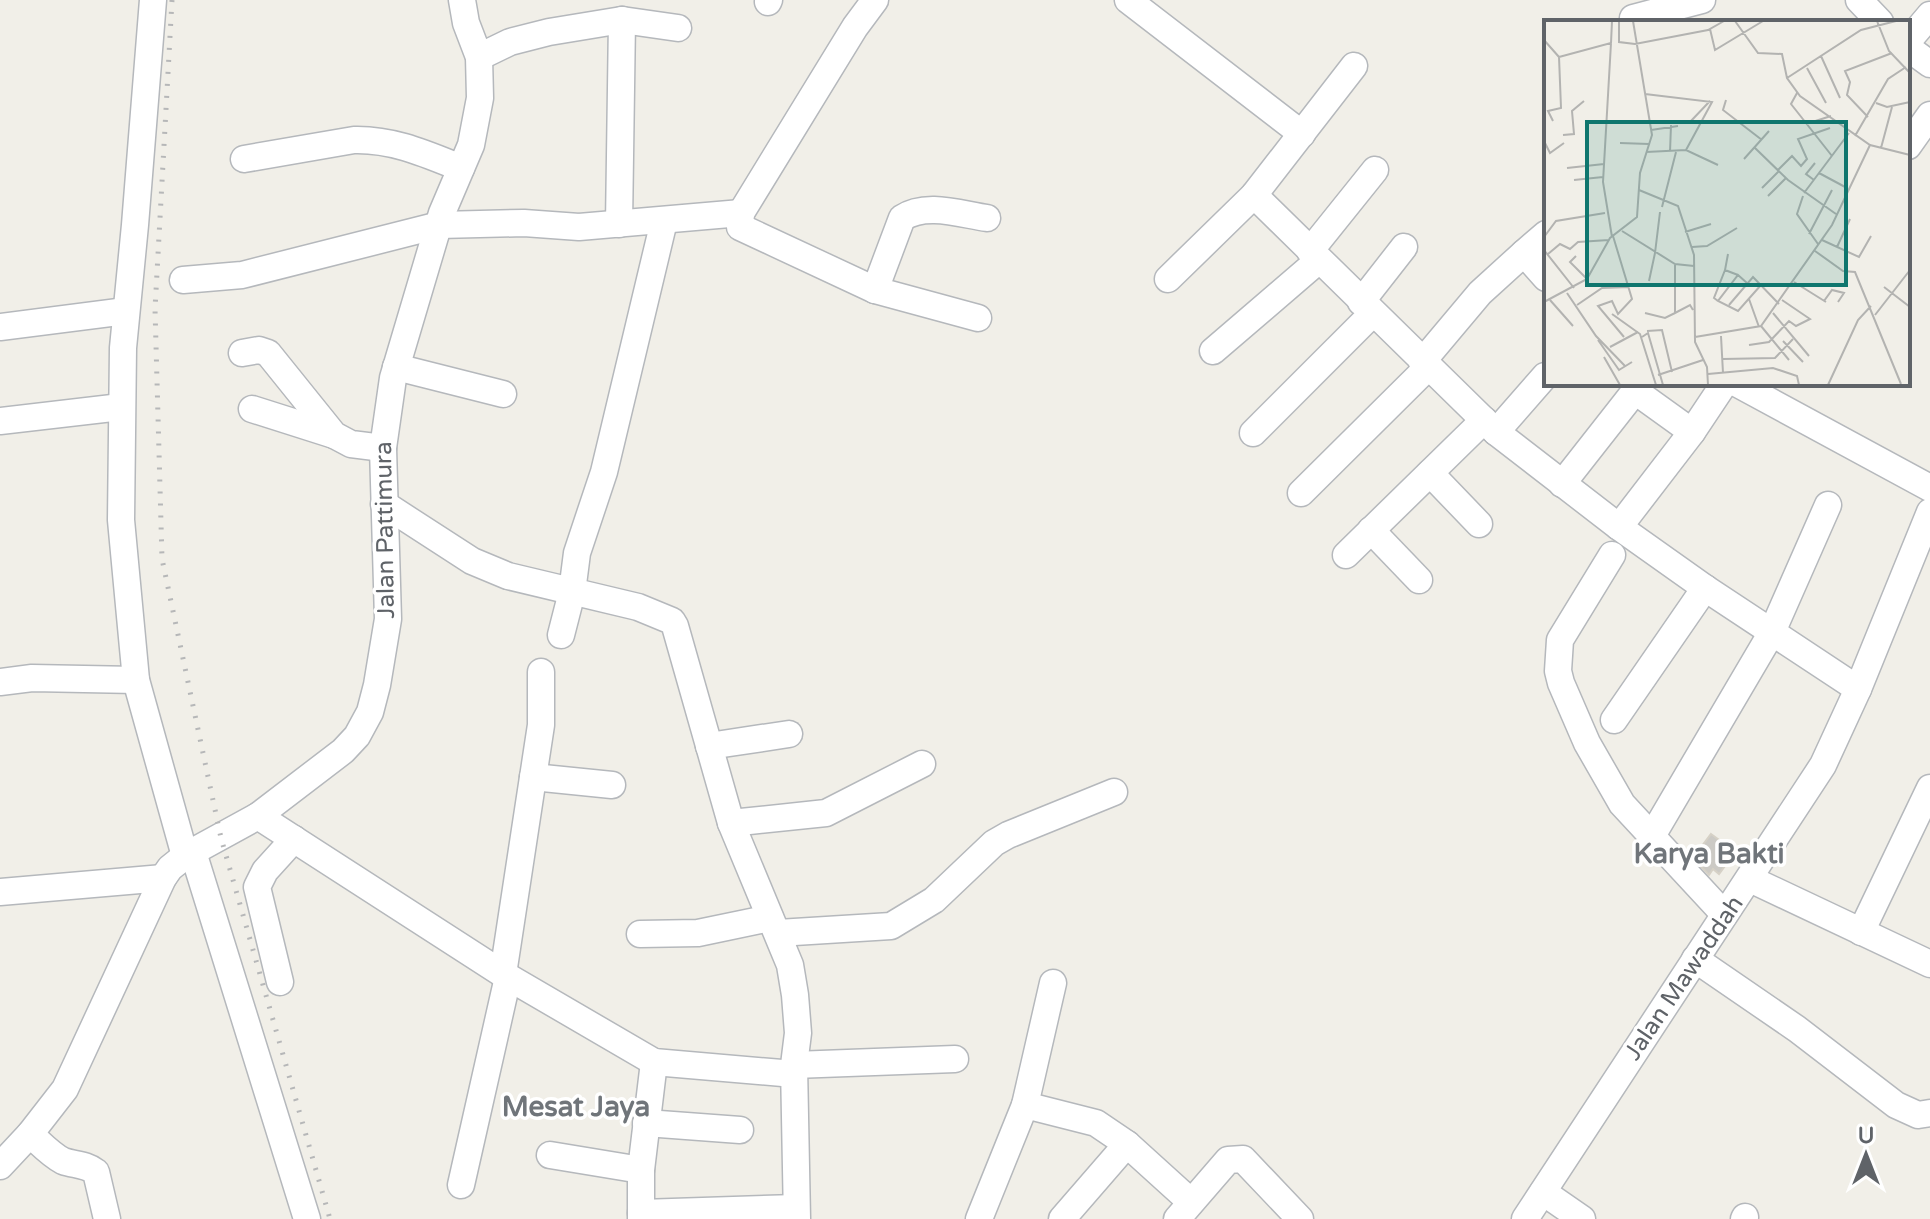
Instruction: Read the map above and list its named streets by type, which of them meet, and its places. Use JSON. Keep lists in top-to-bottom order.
{
  "streets": {
    "street": ["Jalan Pattimura", "Jalan Mawaddah"]
  },
  "districts": ["Karya Bakti", "Mesat Jaya"],
  "north": "top"
}
